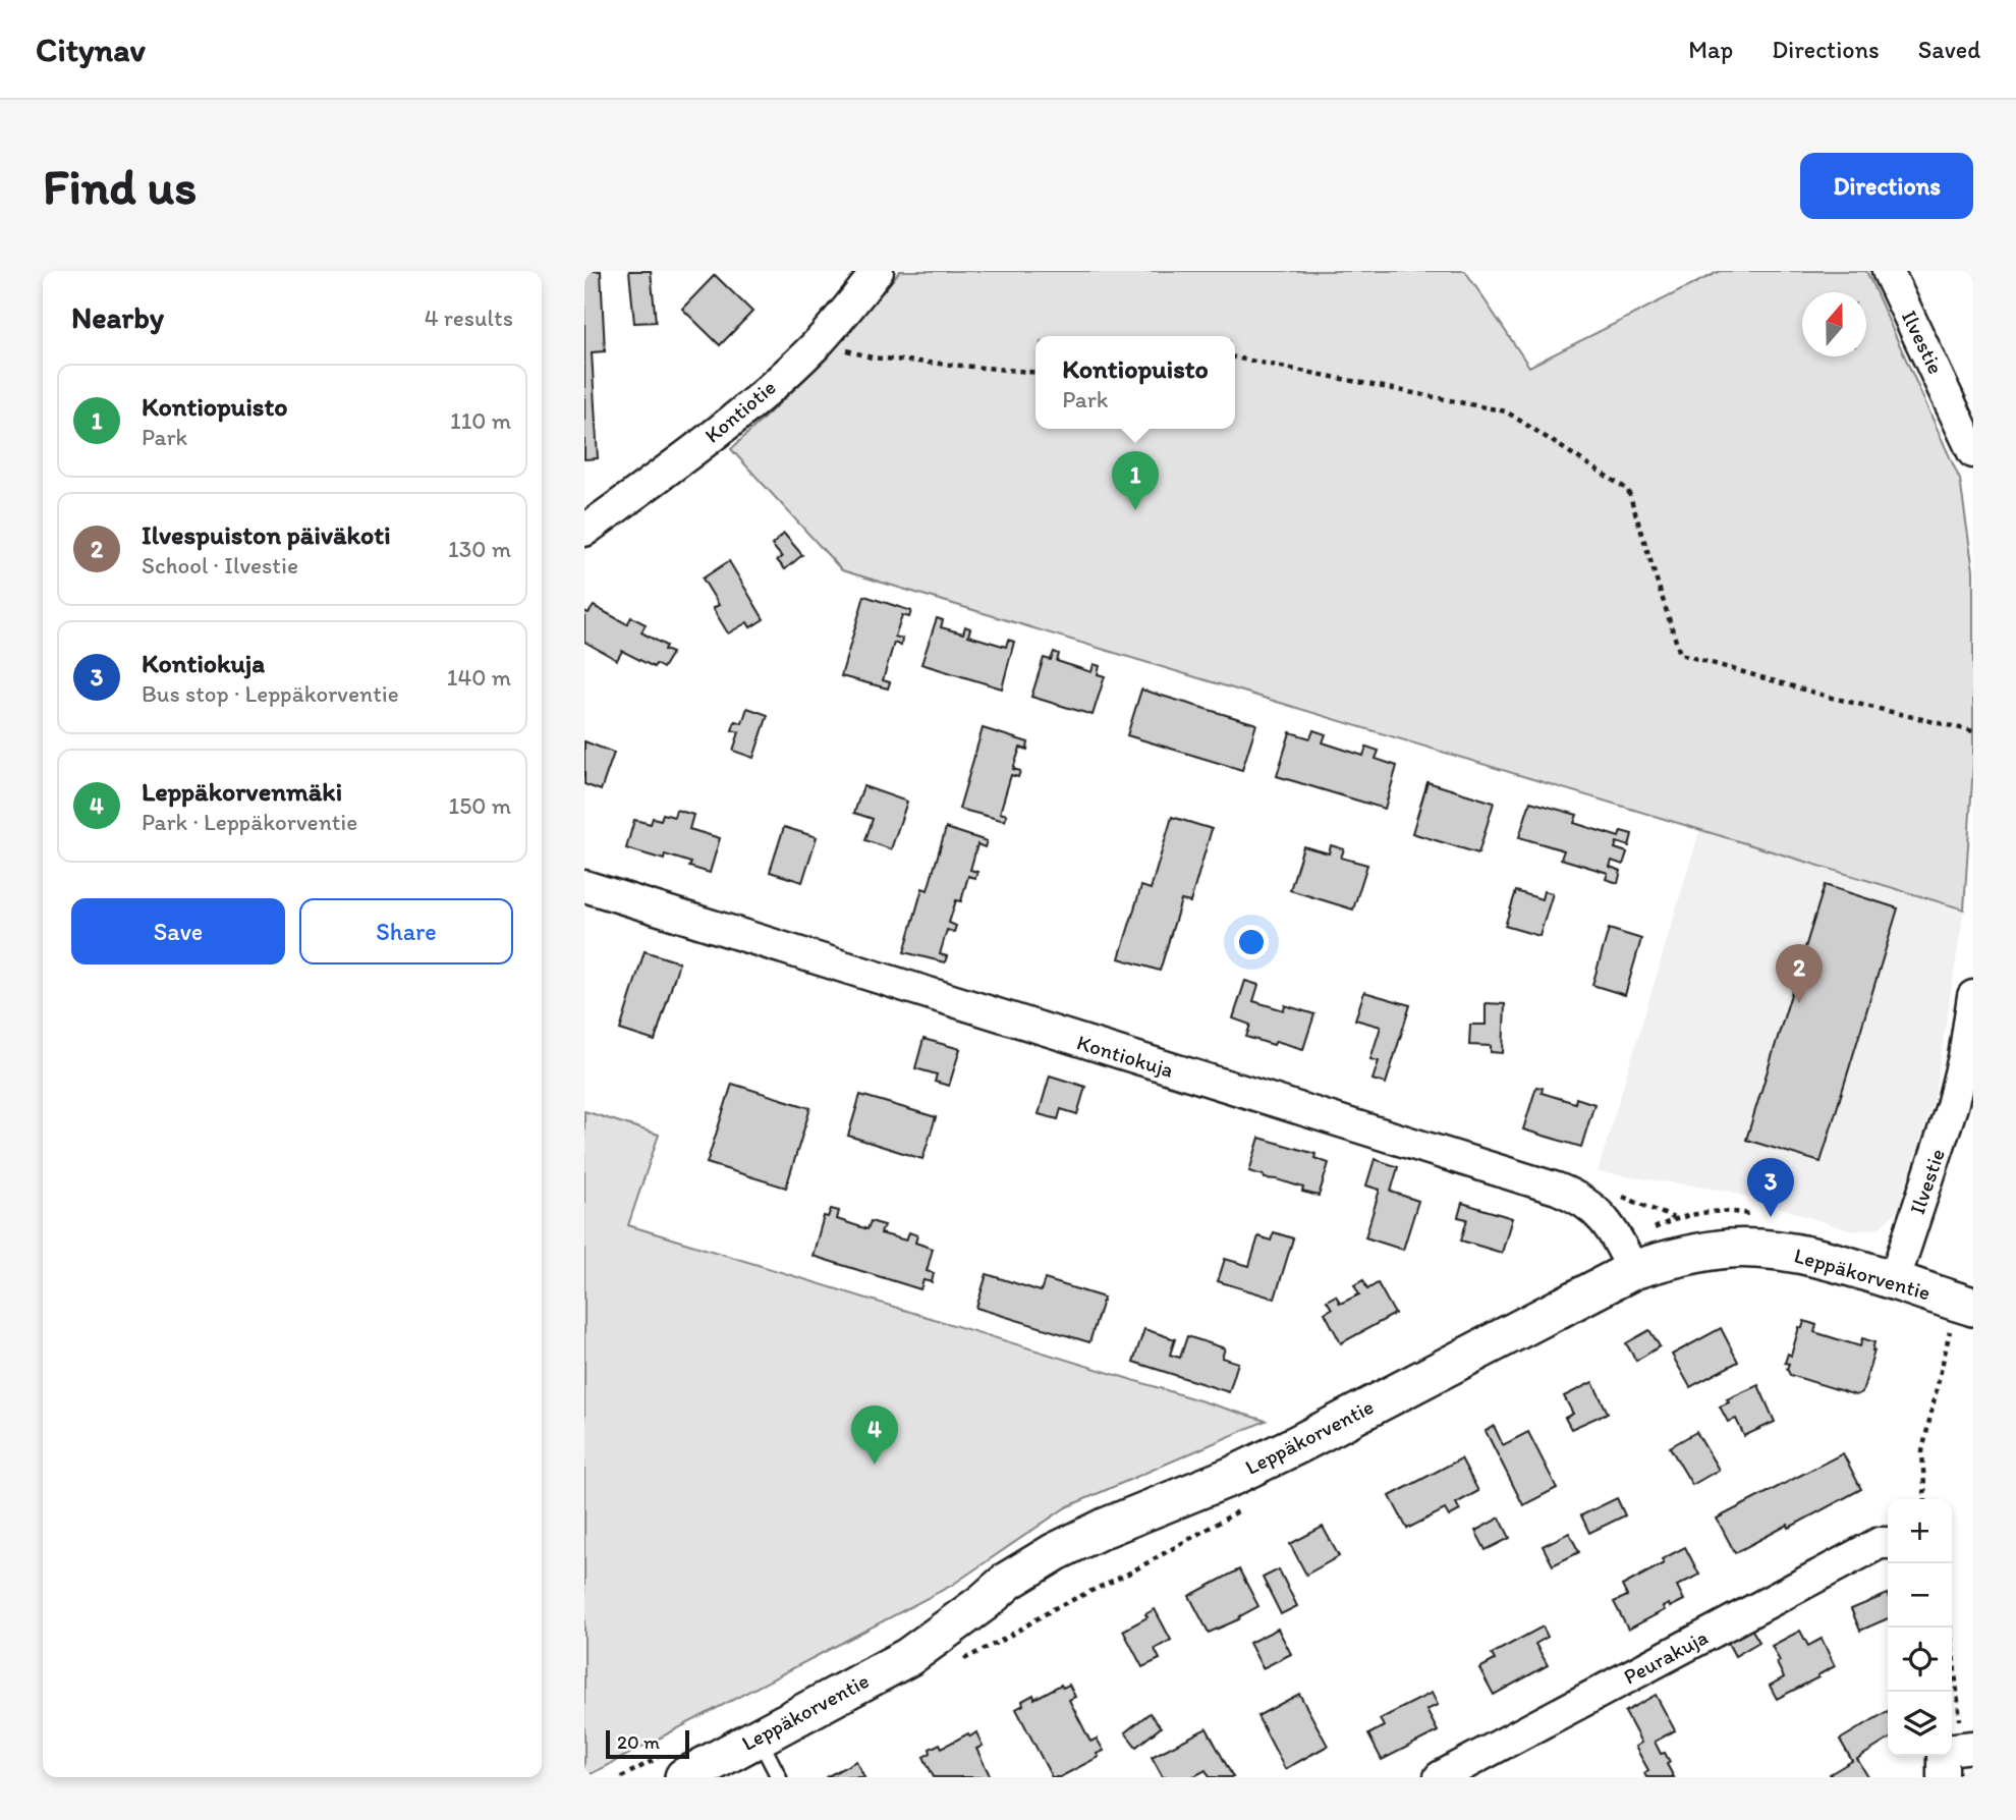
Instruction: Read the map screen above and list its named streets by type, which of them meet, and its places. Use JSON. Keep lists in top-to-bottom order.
{
  "streets": {
    "street": [
      "Ilvestie",
      "Kontiotie",
      "Kontiokuja",
      "Leppäkorventie",
      "Peurakuja"
    ]
  },
  "crossings": [
    ["Ilvestie", "Leppäkorventie"],
    ["Kontiokuja", "Leppäkorventie"]
  ],
  "scale_bar": "20 m",
  "north": "top",
  "page": {
    "header": "Citynav",
    "nav": ["Map", "Directions", "Saved"],
    "buttons": [
      "Directions",
      ["Save", "Share"]
    ],
    "title": "Find us",
    "heading": ["Nearby", "4 results"],
    "popup": ["Kontiopuisto", "Park"],
    "list": [
      {
        "mark": "1",
        "name": "Kontiopuisto",
        "note": "Park",
        "value": "110 m"
      },
      {
        "mark": "2",
        "name": "Ilvespuiston päiväkoti",
        "note": "School · Ilvestie",
        "value": "130 m"
      },
      {
        "mark": "3",
        "name": "Kontiokuja",
        "note": "Bus stop · Leppäkorventie",
        "value": "140 m"
      },
      {
        "mark": "4",
        "name": "Leppäkorvenmäki",
        "note": "Park · Leppäkorventie",
        "value": "150 m"
      }
    ],
    "pins": [
      "1",
      "2",
      "3",
      "4"
    ],
    "map_buttons": ["+", "−"],
    "scale": "20 m"
  }
}
